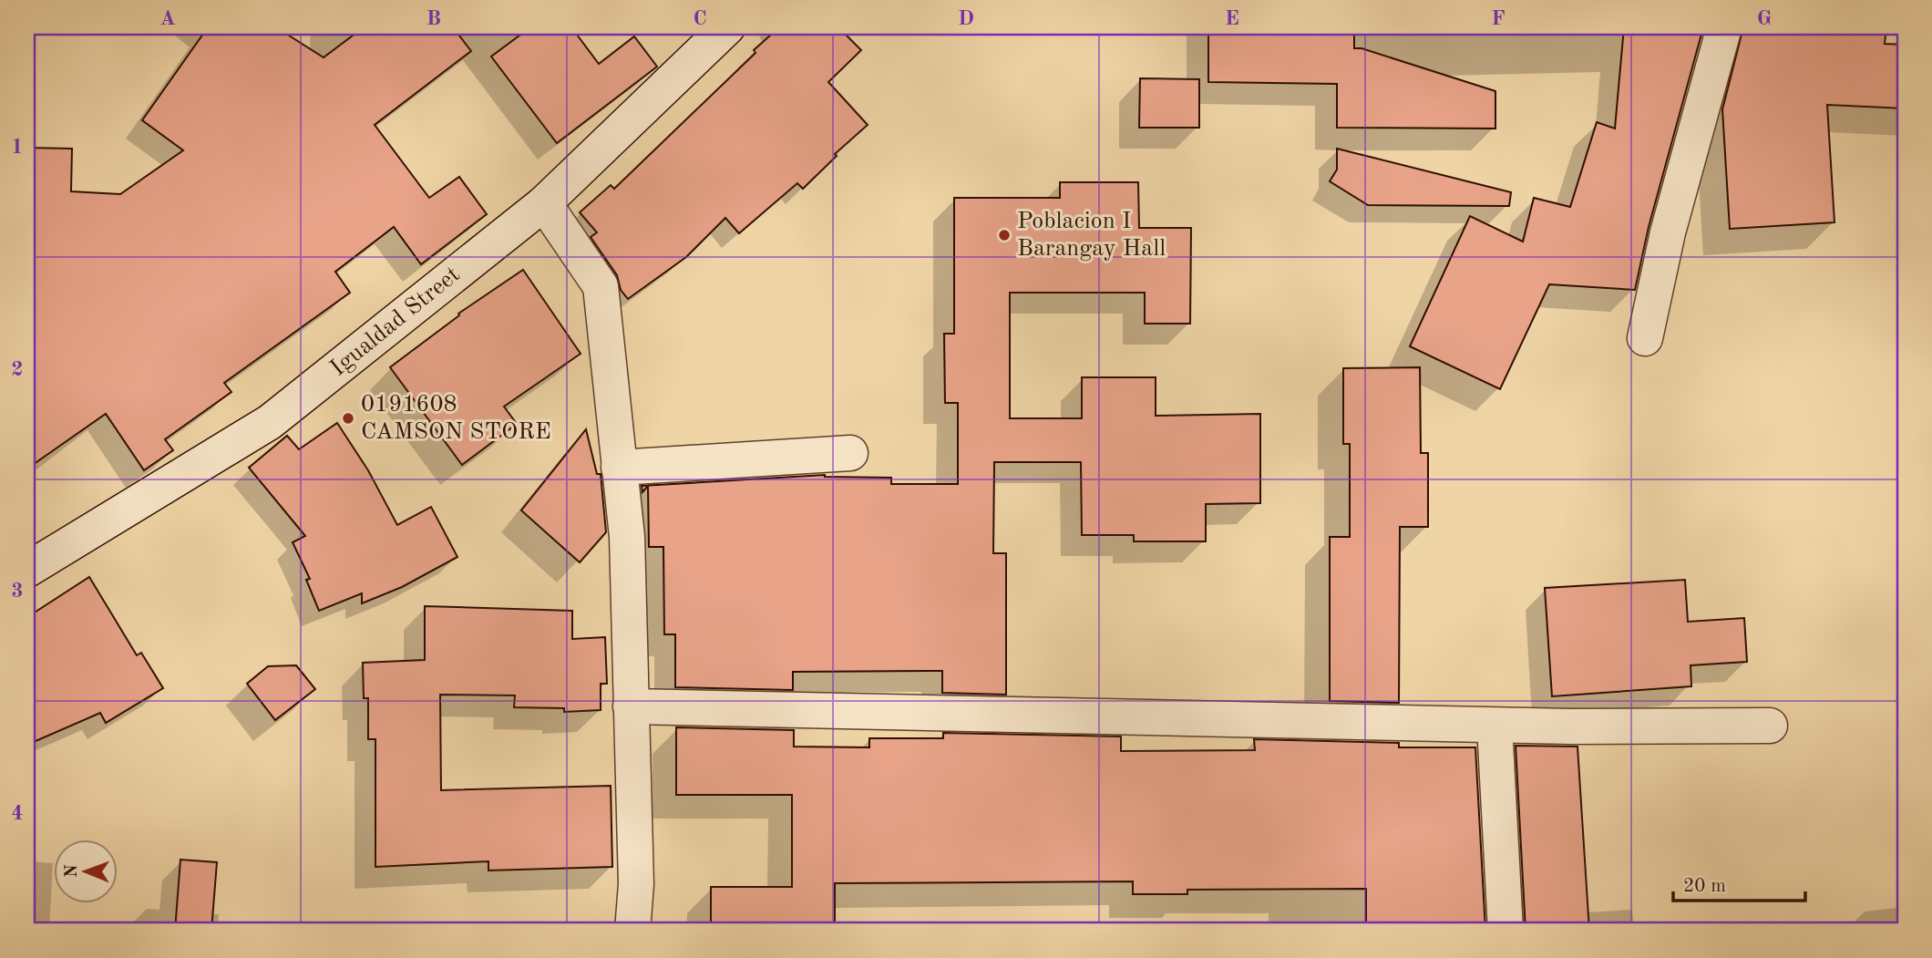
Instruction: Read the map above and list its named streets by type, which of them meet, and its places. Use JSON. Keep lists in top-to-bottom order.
{
  "streets": {
    "street": ["Igualdad Street"]
  },
  "places": ["Poblacion I Barangay Hall", "0191608 CAMSON STORE"],
  "scale_bar": "20 m",
  "north": "left",
  "grid": {
    "columns": [
      "A",
      "B",
      "C",
      "D",
      "E",
      "F",
      "G"
    ],
    "rows": [
      "1",
      "2",
      "3",
      "4"
    ]
  }
}
